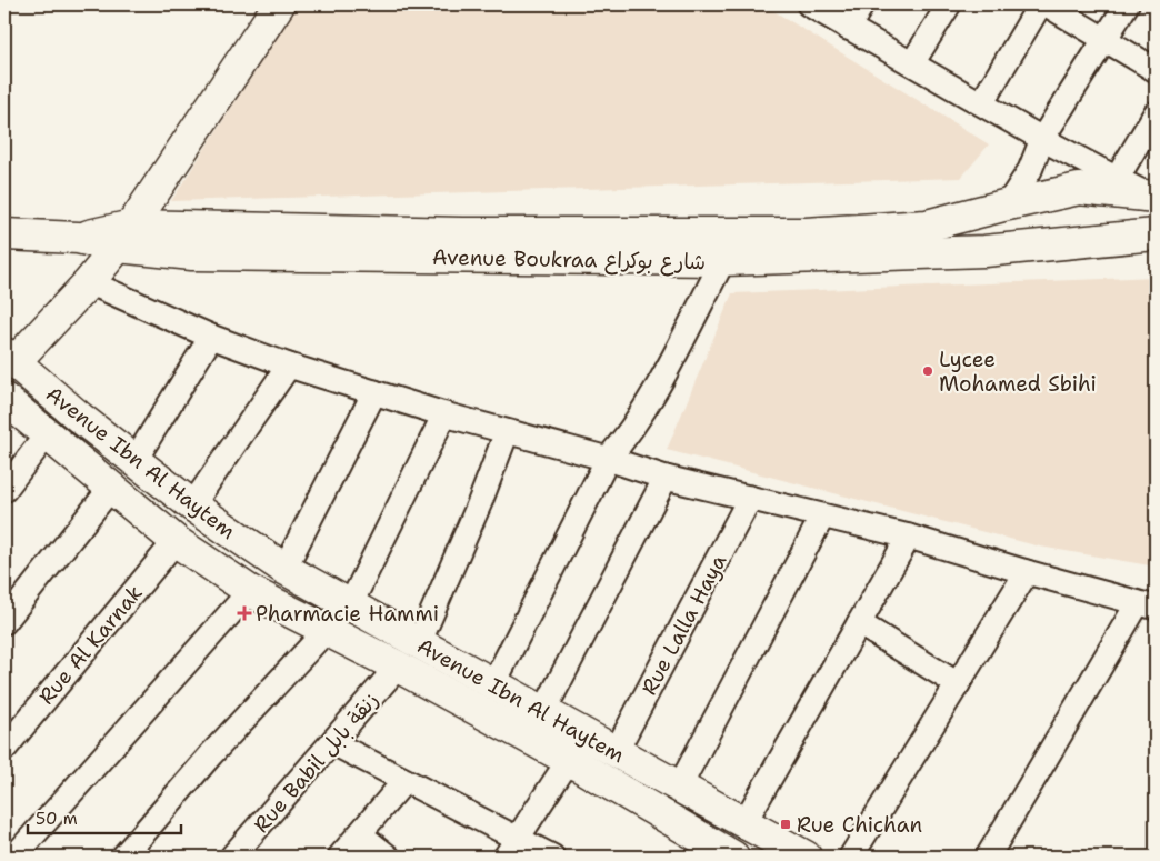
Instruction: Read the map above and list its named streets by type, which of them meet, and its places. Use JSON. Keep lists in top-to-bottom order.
{
  "streets": {
    "street": [
      "Avenue Boukraa شارع بوكراع",
      "Avenue Ibn Al Haytem",
      "Rue Lalla Haya",
      "Rue Al Karnak",
      "Rue Babil زنقة بابل"
    ]
  },
  "crossings": [
    ["Avenue Ibn Al Haytem", "Rue Lalla Haya"],
    ["Avenue Ibn Al Haytem", "Rue Al Karnak"],
    ["Avenue Ibn Al Haytem", "Rue Babil زنقة بابل"]
  ],
  "places": {
    "other": ["Lycee Mohamed Sbihi"],
    "health": ["Pharmacie Hammi"],
    "transit": ["Rue Chichan"]
  },
  "scale_bar": "50 m"
}
